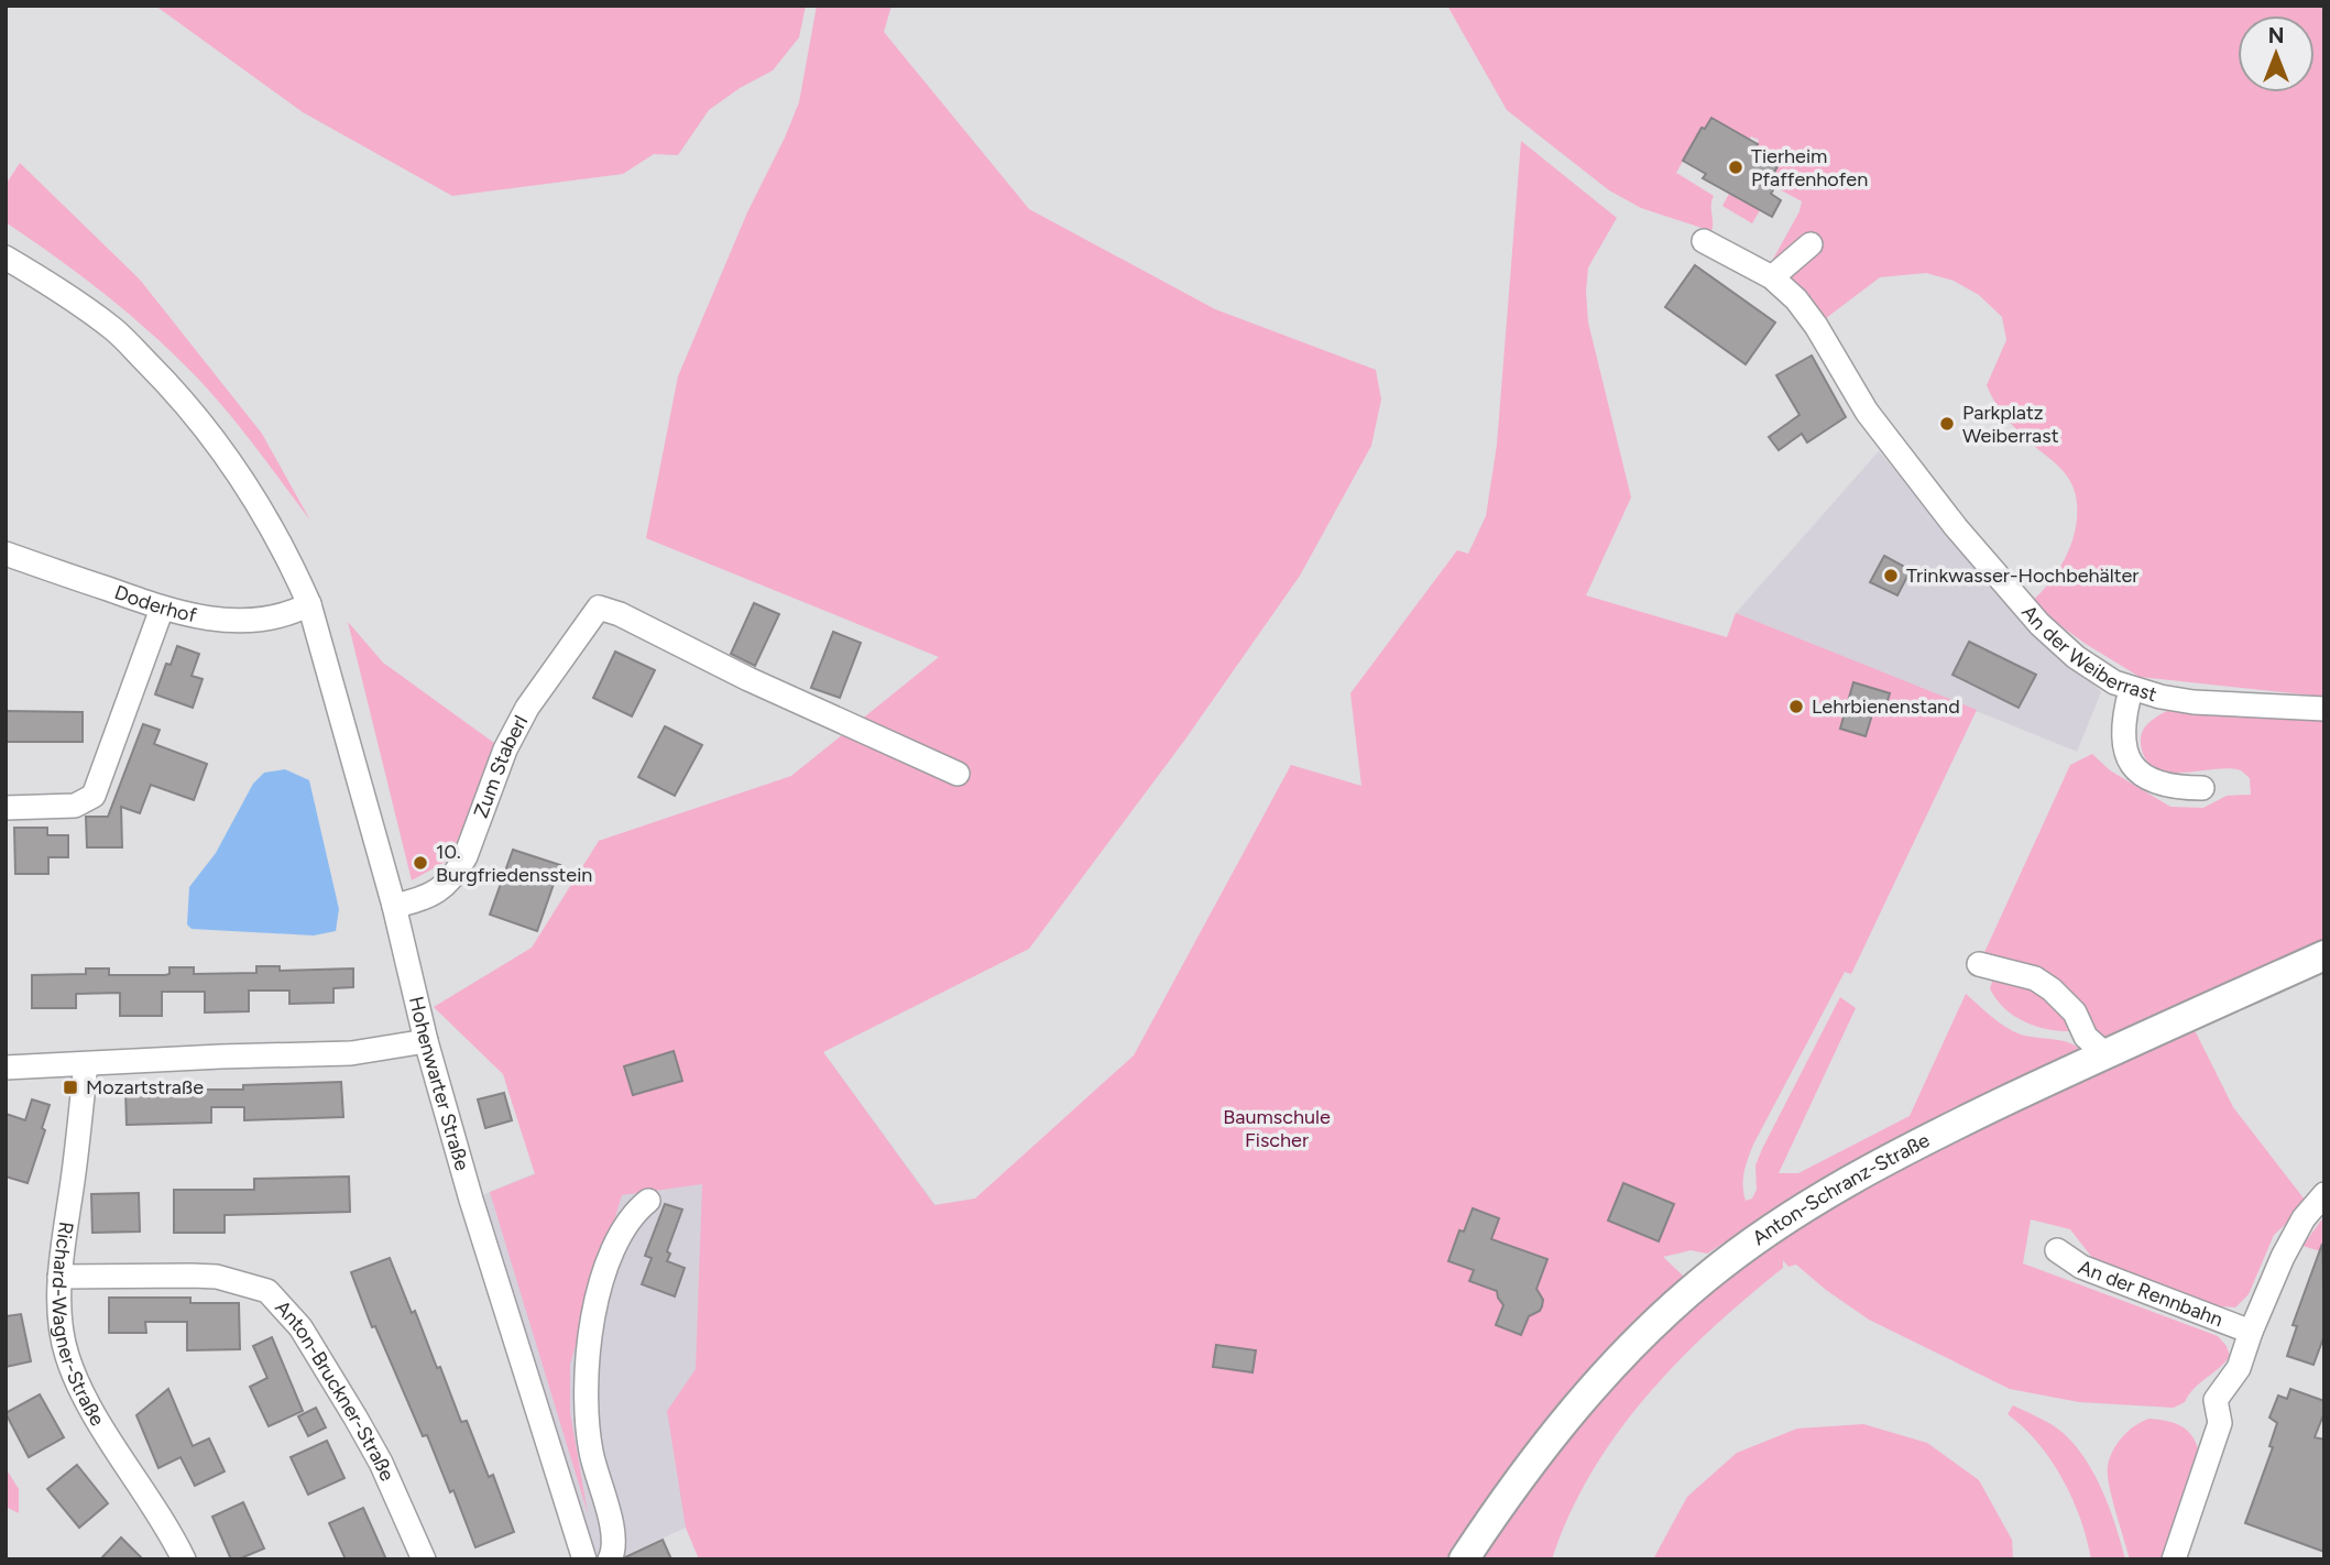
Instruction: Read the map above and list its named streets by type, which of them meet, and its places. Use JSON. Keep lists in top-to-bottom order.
{
  "streets": {
    "main road": ["Anton-Schranz-Straße"],
    "street": [
      "Doderhof",
      "An der Weiberrast",
      "Zum Staberl",
      "Hohenwarter Straße",
      "An der Rennbahn",
      "Richard-Wagner-Straße",
      "Anton-Bruckner-Straße"
    ]
  },
  "crossings": [
    ["Doderhof", "Hohenwarter Straße"],
    ["Zum Staberl", "Hohenwarter Straße"],
    ["Richard-Wagner-Straße", "Anton-Bruckner-Straße"]
  ],
  "parks": ["Baumschule Fischer"],
  "places": {
    "other": [
      "Tierheim Pfaffenhofen",
      "Parkplatz Weiberrast",
      "Trinkwasser-Hochbehälter",
      "Lehrbienenstand",
      "10. Burgfriedensstein"
    ],
    "transit": ["Mozartstraße"]
  },
  "north": "top"
}
